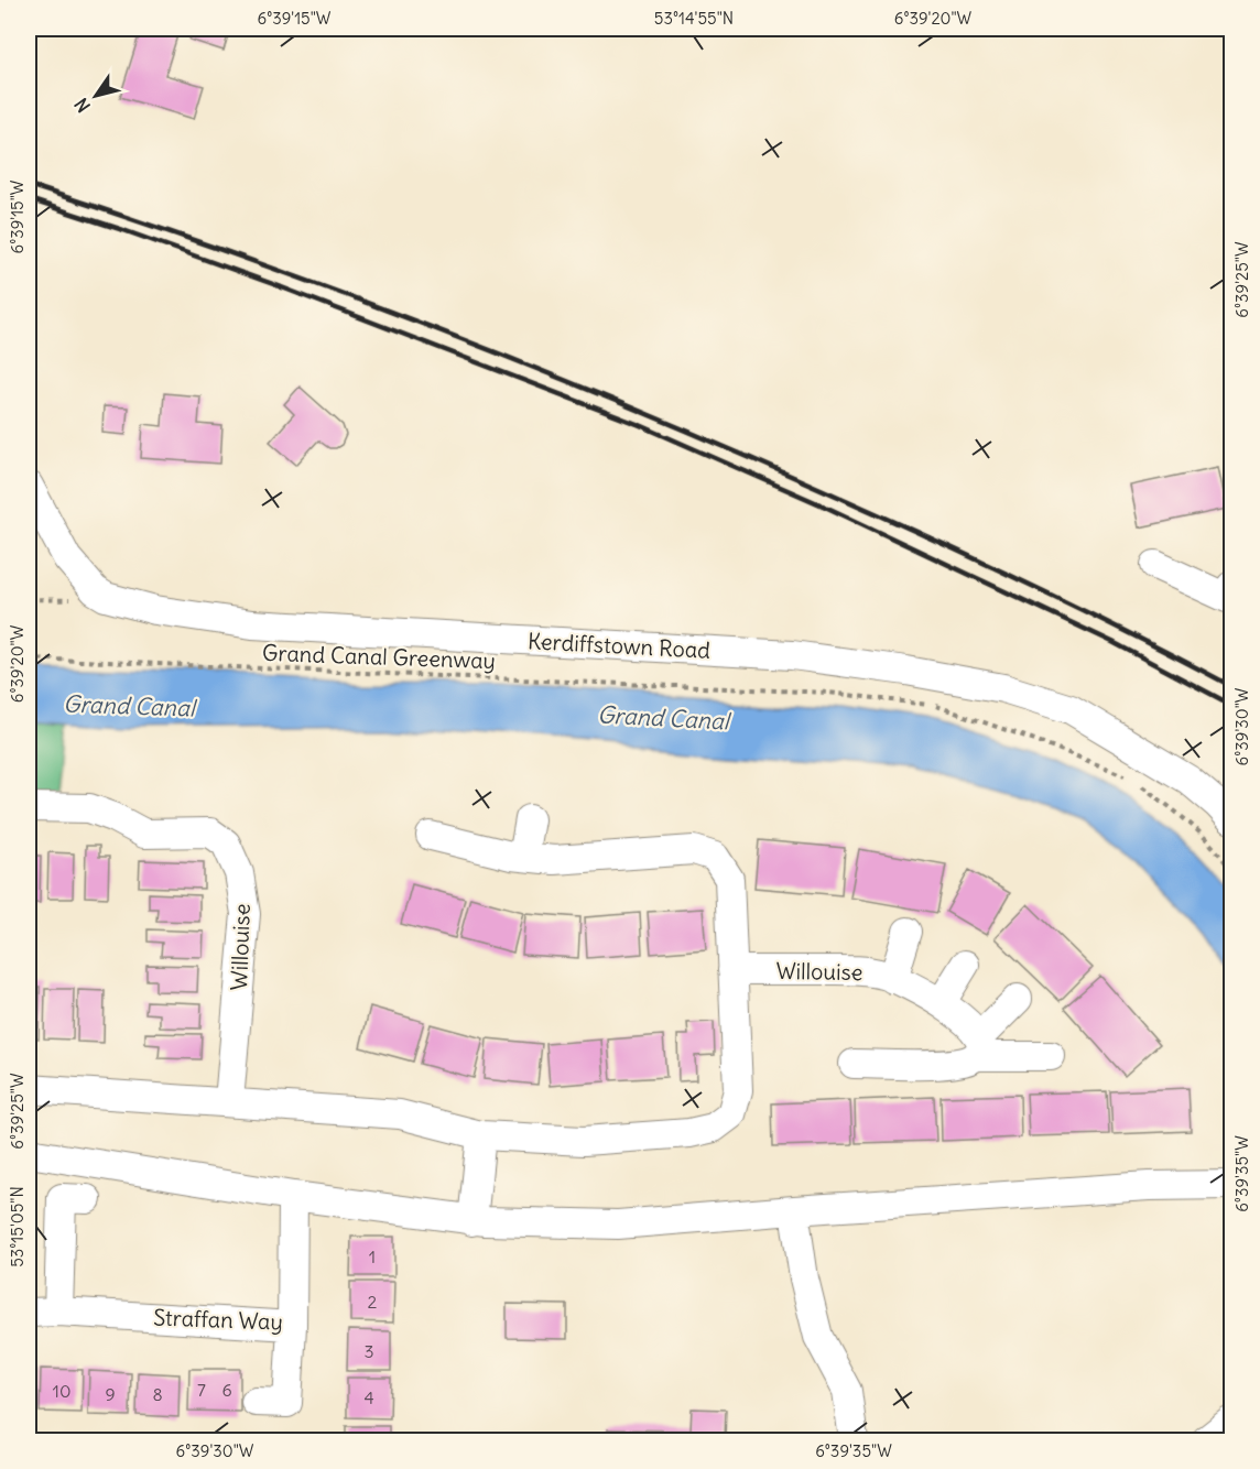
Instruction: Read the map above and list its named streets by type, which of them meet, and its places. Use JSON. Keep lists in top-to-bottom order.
{
  "streets": {
    "street": ["Kerdiffstown Road", "Willouise", "Straffan Way"],
    "path": ["Grand Canal Greenway"]
  },
  "water": ["Grand Canal"],
  "house_numbers": [
    "1",
    "2",
    "3",
    "7",
    "6",
    "10",
    "9",
    "8",
    "4"
  ],
  "north": "bottom left",
  "coordinates": [
    "6°39'15\"W",
    "53°14'55\"N",
    "6°39'20\"W",
    "6°39'25\"W",
    "6°39'30\"W",
    "6°39'35\"W",
    "53°15'05\"N"
  ]
}
